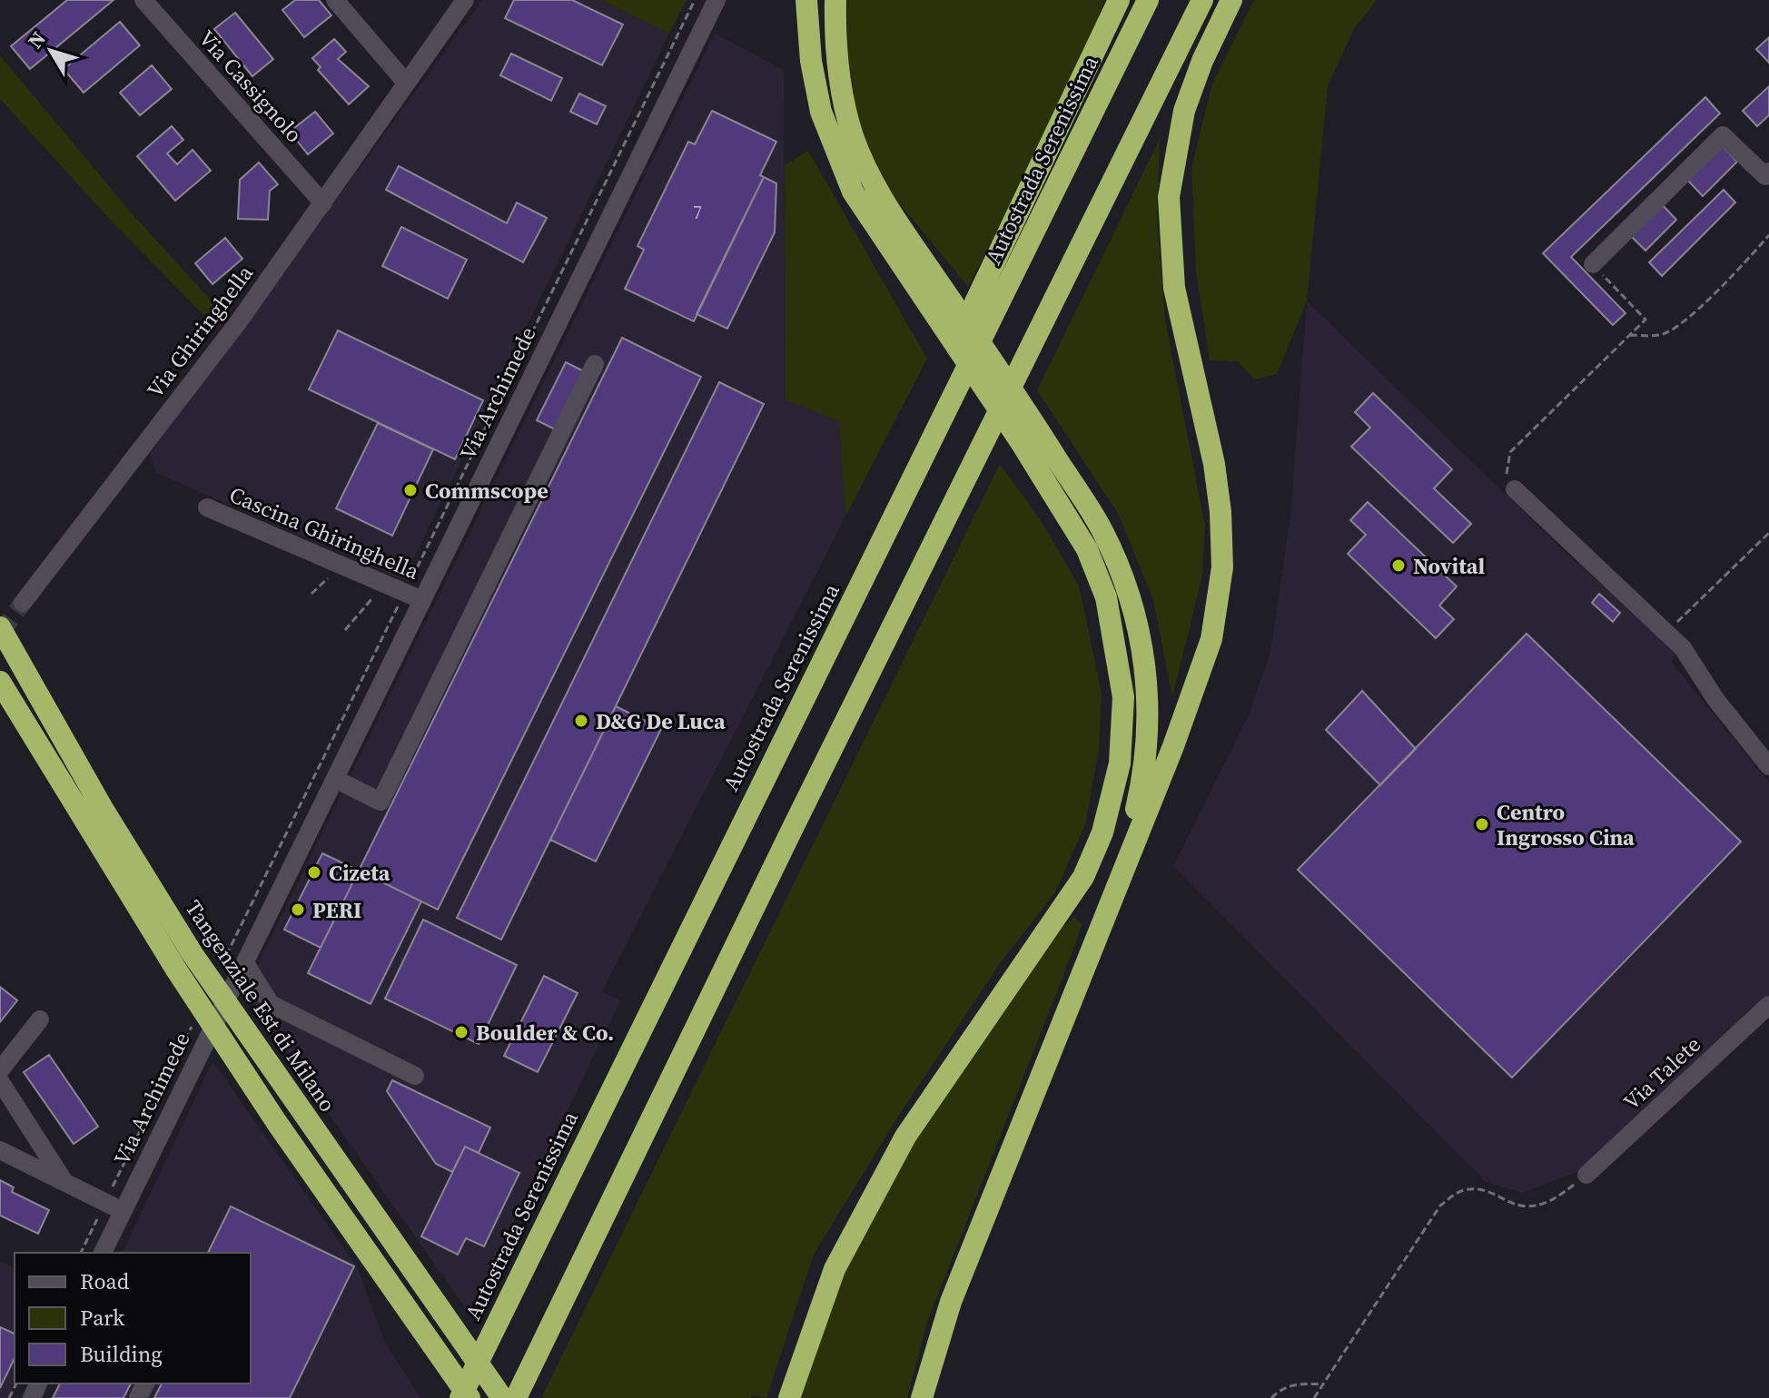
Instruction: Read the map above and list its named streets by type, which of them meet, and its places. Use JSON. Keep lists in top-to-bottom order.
{
  "streets": {
    "highway": ["Autostrada Serenissima", "Tangenziale Est di Milano"],
    "street": [
      "Via Cassignolo",
      "Via Ghiringhella",
      "Via Archimede",
      "Cascina Ghiringhella",
      "Via Talete"
    ]
  },
  "crossings": [
    ["Via Cassignolo", "Via Ghiringhella"],
    ["Via Archimede", "Cascina Ghiringhella"]
  ],
  "places": [
    "Commscope",
    "Novital",
    "D&G De Luca",
    "Centro Ingrosso Cina",
    "Cizeta",
    "PERI",
    "Boulder & Co."
  ],
  "house_numbers": ["7"],
  "legend": ["Road", "Park", "Building"],
  "north": "top left"
}
